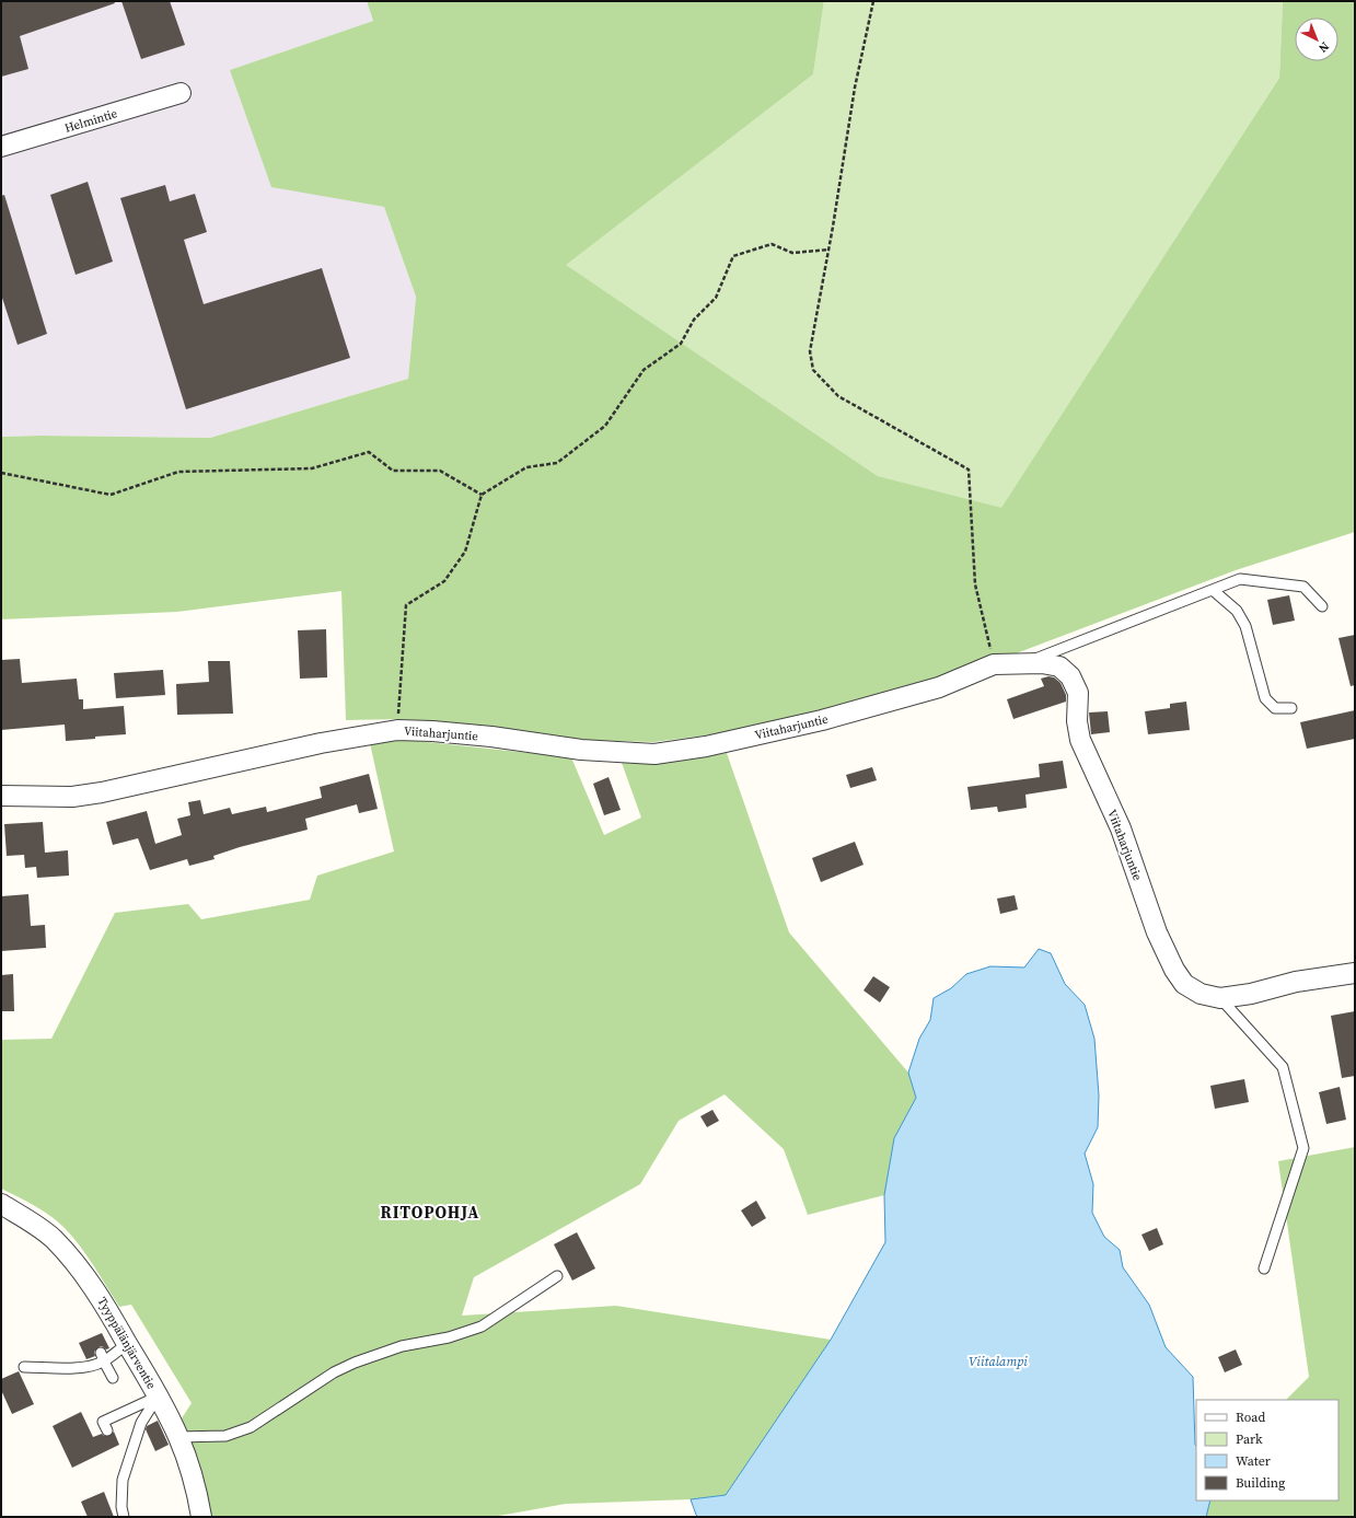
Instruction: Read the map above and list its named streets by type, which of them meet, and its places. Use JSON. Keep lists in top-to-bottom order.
{
  "streets": {
    "street": ["Helmintie", "Viitaharjuntie", "Tyyppälänjärventie"]
  },
  "districts": ["RITOPOHJA"],
  "water": ["Viitalampi"],
  "legend": [
    "Road",
    "Park",
    "Water",
    "Building"
  ],
  "north": "bottom right"
}
